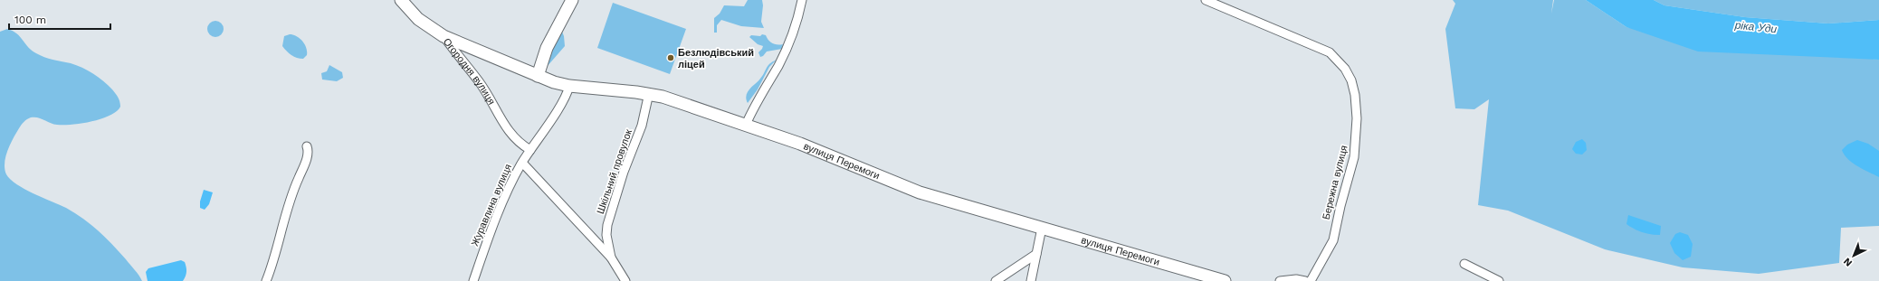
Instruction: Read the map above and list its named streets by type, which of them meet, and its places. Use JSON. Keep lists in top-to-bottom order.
{
  "streets": {
    "street": [
      "Огородня вулиця",
      "вулиця Перемоги",
      "Шкільний провулок",
      "Бережна вулиця",
      "Журавлина вулиця"
    ]
  },
  "crossings": [
    ["Огородня вулиця", "вулиця Перемоги"],
    ["Огородня вулиця", "Журавлина вулиця"],
    ["вулиця Перемоги", "Шкільний провулок"],
    ["вулиця Перемоги", "Журавлина вулиця"]
  ],
  "water": ["ріка Уди"],
  "places": ["Безлюдівський ліцей"],
  "scale_bar": "100 m",
  "north": "bottom left"
}
